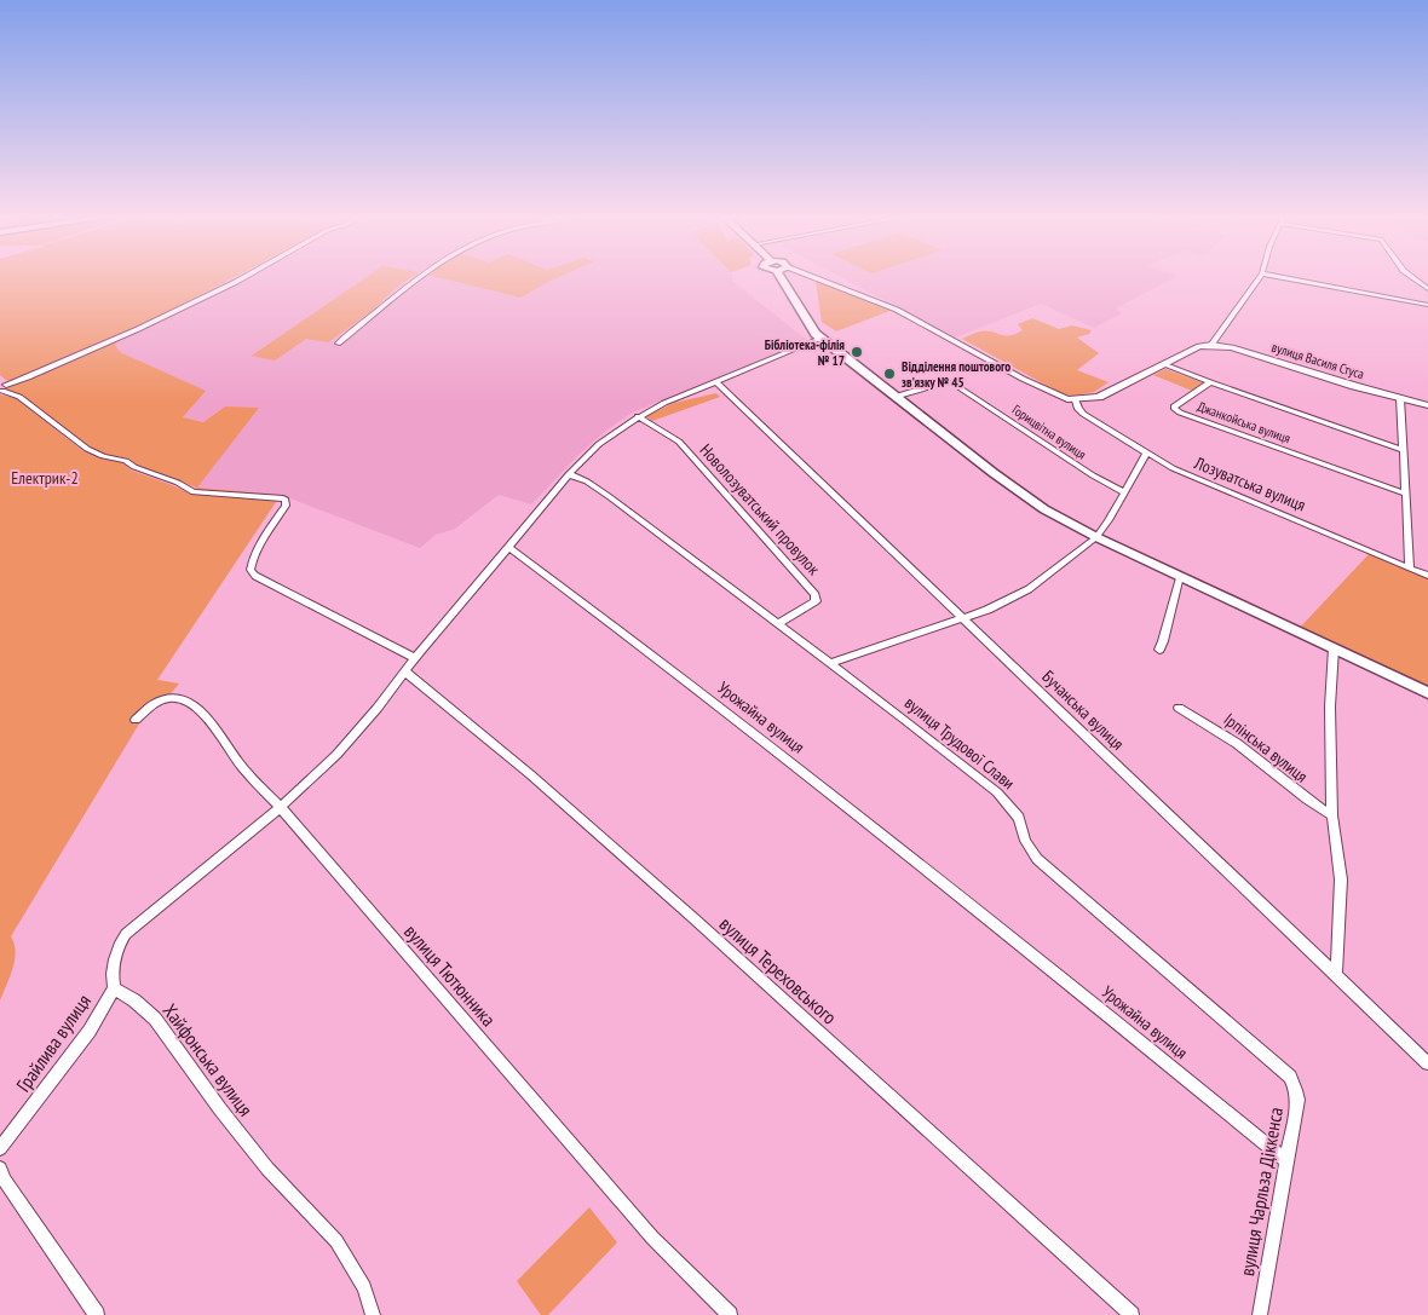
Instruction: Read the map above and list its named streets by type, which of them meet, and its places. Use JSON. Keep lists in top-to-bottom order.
{
  "streets": {
    "main road": ["вулиця Василя Стуса"],
    "street": [
      "Джанкойська вулиця",
      "Горицвітна вулиця",
      "Лозуватська вулиця",
      "Новолозуватський провулок",
      "Бучанська вулиця",
      "Урожайна вулиця",
      "вулиця Трудової Слави",
      "Ірпінська вулиця",
      "вулиця Тереховського",
      "вулиця Тютюнника",
      "Грайлива вулиця",
      "Хайфонська вулиця",
      "вулиця Чарльза Діккенса"
    ]
  },
  "crossings": [
    ["Новолозуватський провулок", "вулиця Трудової Слави"],
    ["Бучанська вулиця", "Ірпінська вулиця"],
    ["Урожайна вулиця", "вулиця Чарльза Діккенса"],
    ["вулиця Трудової Слави", "вулиця Чарльза Діккенса"],
    ["Грайлива вулиця", "Хайфонська вулиця"]
  ],
  "parks": ["Електрик-2"],
  "places": ["Бібліотека-філія № 17", "Відділення поштового зв'язку № 45"]
}
